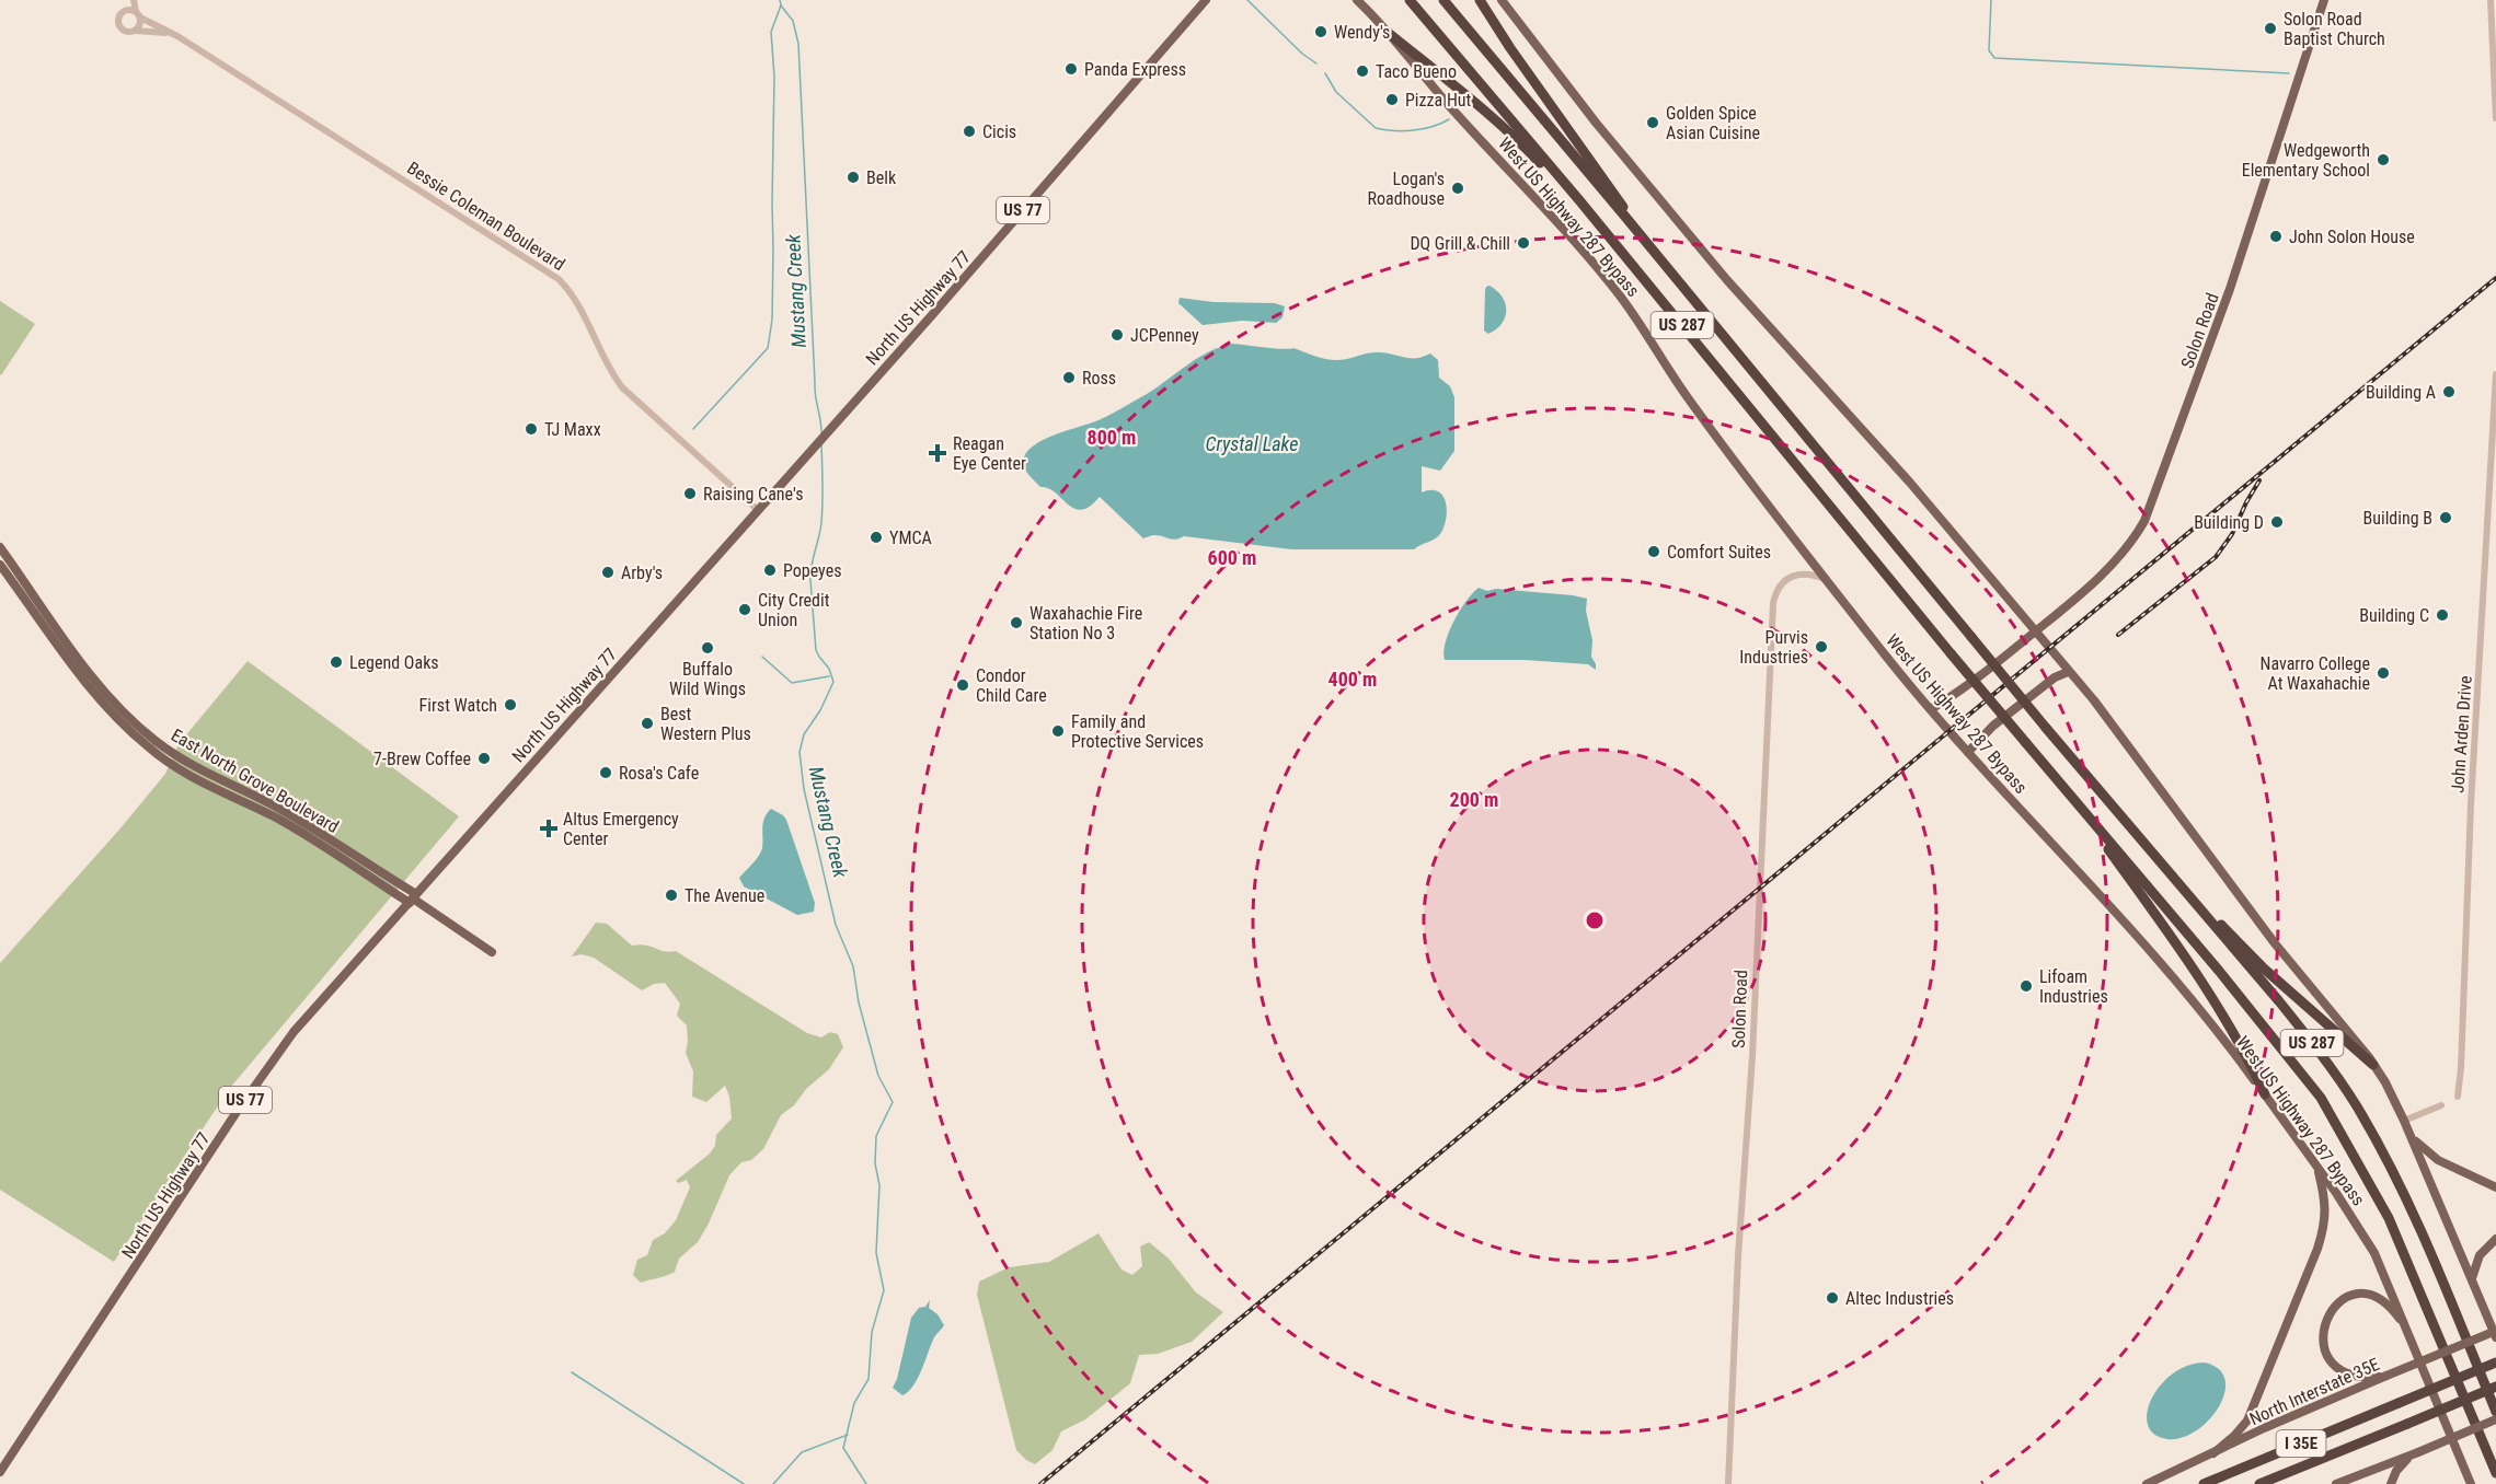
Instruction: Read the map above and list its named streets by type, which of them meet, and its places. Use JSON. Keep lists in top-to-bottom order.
{
  "streets": {
    "highway": ["US 287", "I 35E"],
    "main road": [
      "US 77",
      "West US Highway 287 Bypass",
      "North US Highway 77",
      "Solon Road",
      "East North Grove Boulevard",
      "North Interstate 35E"
    ],
    "street": ["Bessie Coleman Boulevard", "John Arden Drive"]
  },
  "crossings": [
    ["Bessie Coleman Boulevard", "North US Highway 77"],
    ["West US Highway 287 Bypass", "Solon Road"],
    ["North US Highway 77", "East North Grove Boulevard"]
  ],
  "water": ["Mustang Creek", "Crystal Lake"],
  "places": {
    "other": [
      "Solon Road Baptist Church",
      "Wendy's",
      "Panda Express",
      "Taco Bueno",
      "Pizza Hut",
      "Golden Spice Asian Cuisine",
      "Cicis",
      "Wedgeworth Elementary School",
      "Belk",
      "Logan's Roadhouse",
      "John Solon House",
      "DQ Grill & Chill",
      "JCPenney",
      "Ross",
      "Building A",
      "TJ Maxx",
      "Raising Cane's",
      "Building B",
      "Building D",
      "YMCA",
      "Comfort Suites",
      "Popeyes",
      "Arby's",
      "City Credit Union",
      "Building C",
      "Waxahachie Fire Station No 3",
      "Purvis Industries",
      "Buffalo Wild Wings",
      "Legend Oaks",
      "Navarro College At Waxahachie",
      "Condor Child Care",
      "First Watch",
      "Best Western Plus",
      "Family and Protective Services",
      "7-Brew Coffee",
      "Rosa's Cafe",
      "The Avenue",
      "Lifoam Industries",
      "Altec Industries"
    ],
    "health": ["Reagan Eye Center", "Altus Emergency Center"]
  },
  "rings": [
    "800 m",
    "600 m",
    "400 m",
    "200 m"
  ]
}
